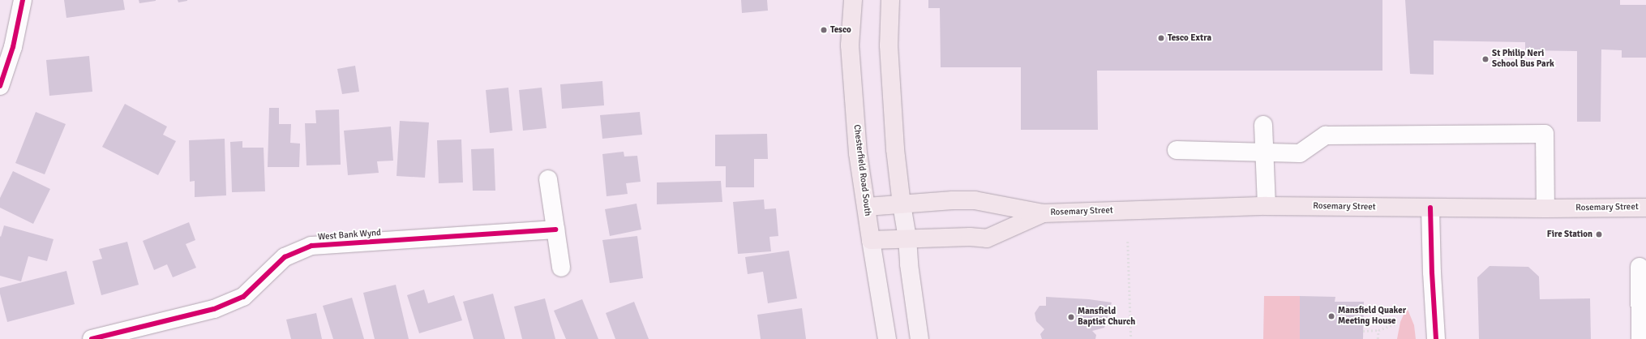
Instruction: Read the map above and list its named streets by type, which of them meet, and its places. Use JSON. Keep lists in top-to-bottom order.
{
  "streets": {
    "highway": ["Chesterfield Road South", "Rosemary Street"],
    "street": ["West Bank Wynd"]
  },
  "crossings": [
    ["Chesterfield Road South", "Rosemary Street"]
  ],
  "places": [
    "Tesco",
    "Tesco Extra",
    "St Philip Neri School Bus Park",
    "Fire Station",
    "Mansfield Quaker Meeting House",
    "Mansfield Baptist Church"
  ]
}
